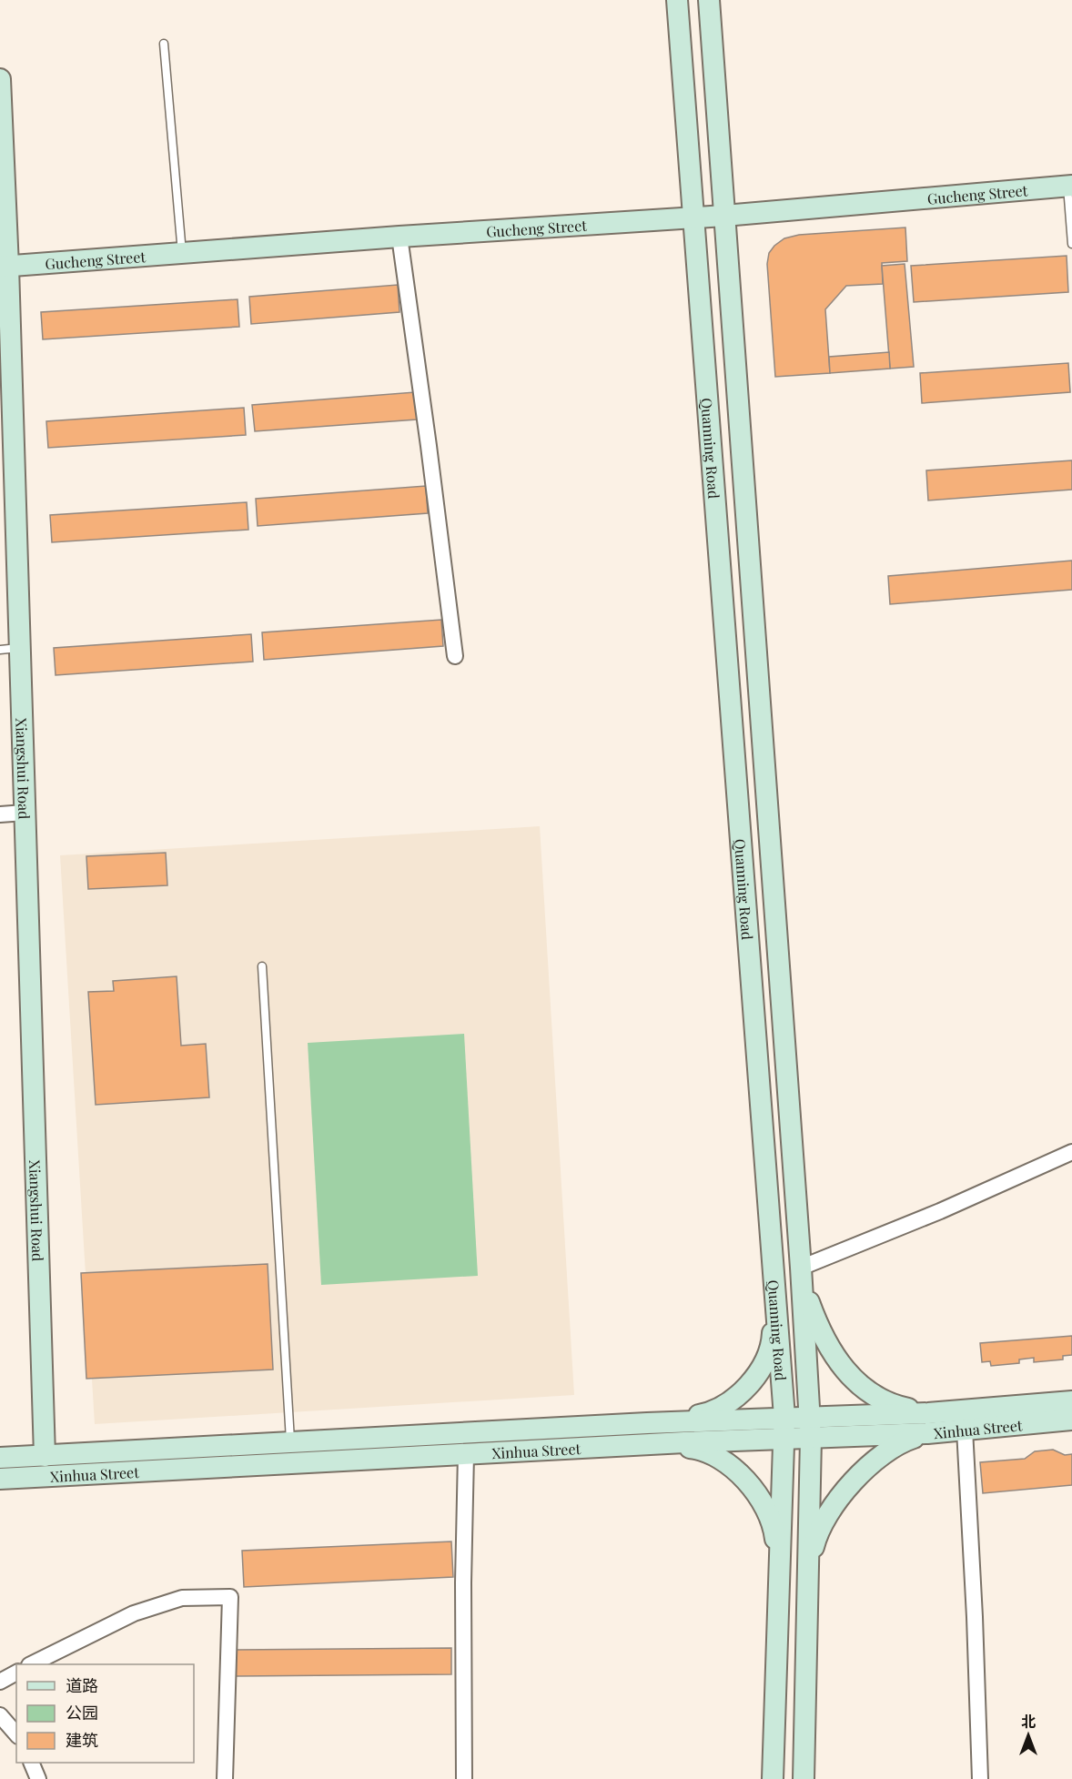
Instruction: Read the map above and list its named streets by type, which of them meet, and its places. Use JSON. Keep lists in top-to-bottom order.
{
  "streets": {
    "main road": [
      "Gucheng Street",
      "Quanning Road",
      "Xiangshui Road",
      "Xinhua Street"
    ]
  },
  "crossings": [
    ["Gucheng Street", "Quanning Road"],
    ["Gucheng Street", "Xiangshui Road"],
    ["Quanning Road", "Xinhua Street"],
    ["Xiangshui Road", "Xinhua Street"]
  ],
  "legend": ["道路", "公园", "建筑"],
  "north": "top"
}
